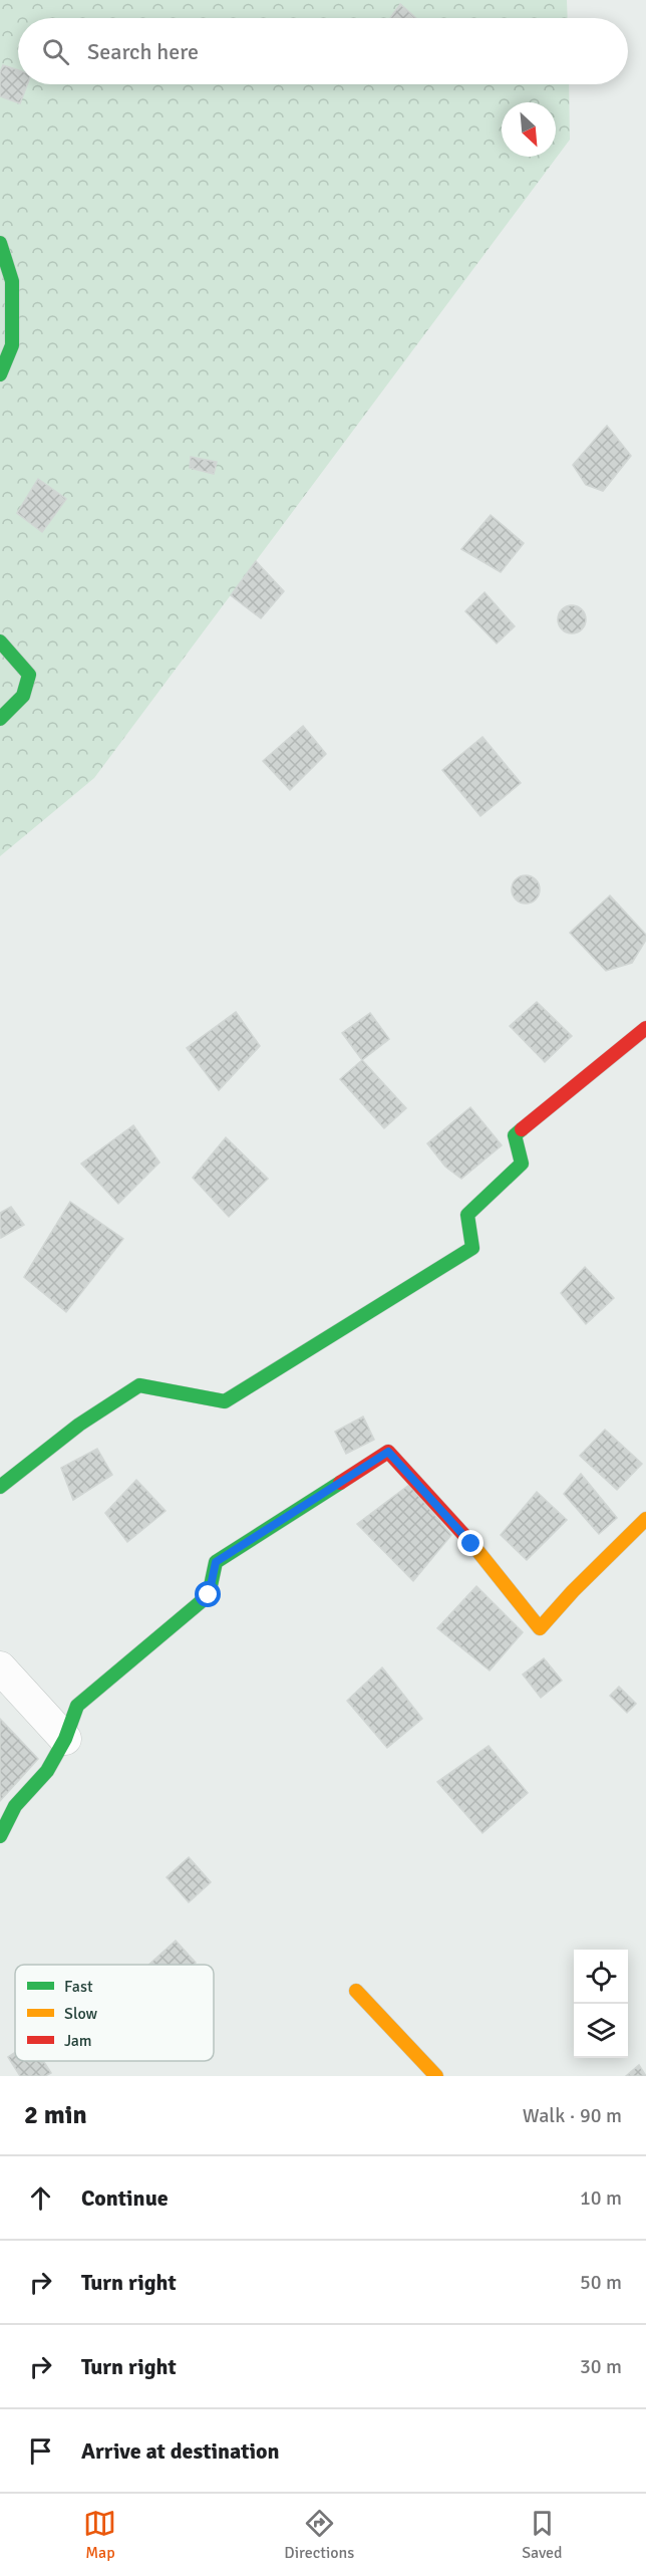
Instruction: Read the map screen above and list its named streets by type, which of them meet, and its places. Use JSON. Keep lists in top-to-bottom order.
{
  "legend": ["Fast", "Slow", "Jam"],
  "north": "bottom right",
  "page": {
    "search": "Search here",
    "heading": ["2 min", "Walk · 90 m"],
    "list": [
      ["Continue", "10 m"],
      ["Turn right", "50 m"],
      ["Turn right", "30 m"],
      "Arrive at destination"
    ],
    "nav": ["Map", "Directions", "Saved"]
  }
}
